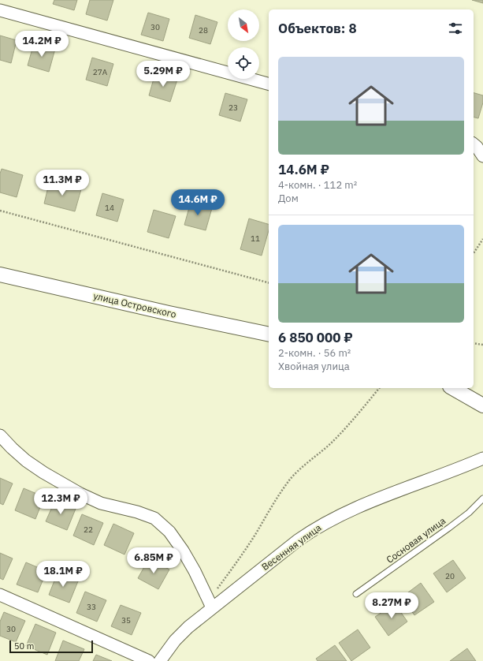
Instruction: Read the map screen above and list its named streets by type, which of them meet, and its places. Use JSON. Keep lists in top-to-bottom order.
{
  "streets": {
    "street": ["улица Островского", "Весенняя улица"],
    "lane": ["Сосновая улица"]
  },
  "house_numbers": [
    "30",
    "28",
    "27А",
    "23",
    "14",
    "11",
    "22",
    "20",
    "33",
    "35",
    "30"
  ],
  "scale_bar": "50 m",
  "north": "bottom right",
  "page": {
    "heading": "Объектов: 8",
    "price": [
      "14.2M ₽",
      "5.29M ₽",
      "11.3M ₽",
      "14.6M ₽",
      "12.3M ₽",
      "6.85M ₽",
      "18.1M ₽",
      "8.27M ₽"
    ],
    "list": [
      {
        "name": "14.6M ₽",
        "note": "4-комн. · 112 m² · Дом"
      },
      {
        "name": "6 850 000 ₽",
        "note": "2-комн. · 56 m² · Хвойная улица"
      }
    ],
    "scale": "50 m"
  }
}
